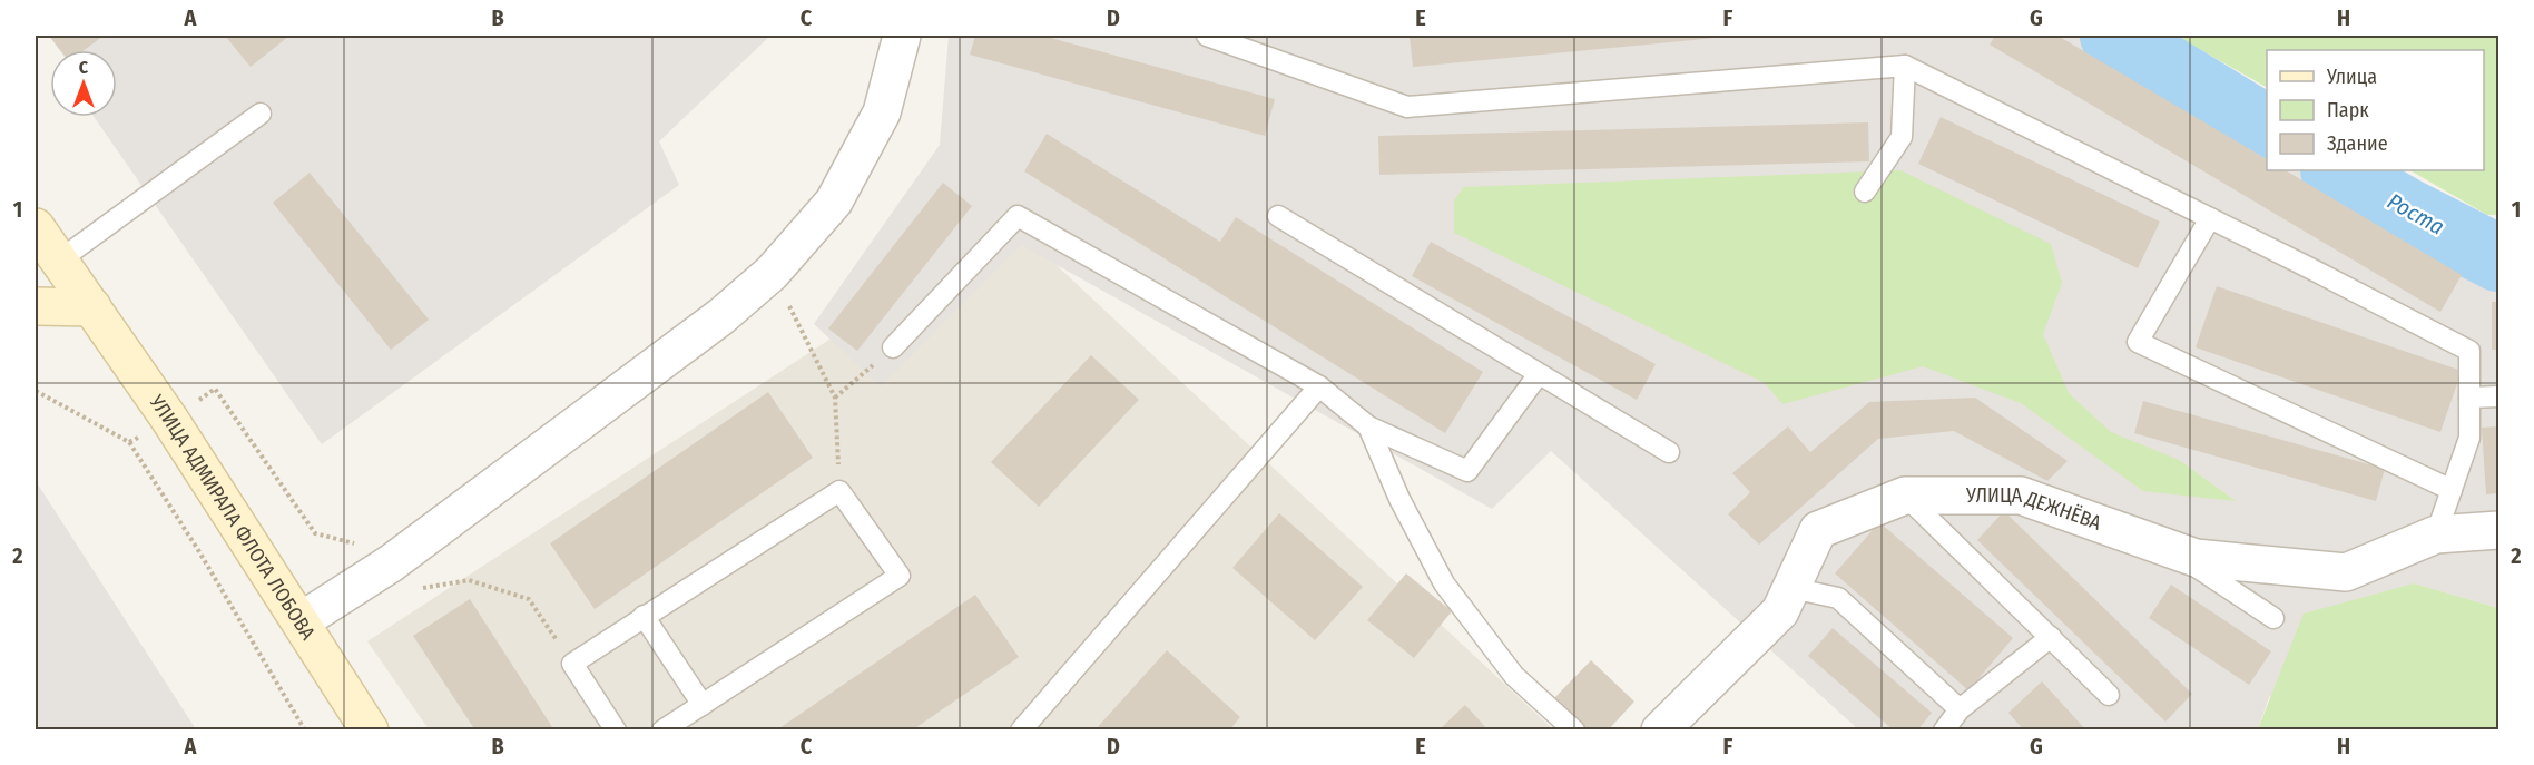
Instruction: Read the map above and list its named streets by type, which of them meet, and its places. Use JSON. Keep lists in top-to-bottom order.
{
  "streets": {
    "street": ["УЛИЦА ДЕЖНЁВА", "УЛИЦА АДМИРАЛА ФЛОТА ЛОБОВА"]
  },
  "water": ["Роста"],
  "legend": ["Улица", "Парк", "Здание"],
  "north": "top",
  "grid": {
    "columns": [
      "A",
      "B",
      "C",
      "D",
      "E",
      "F",
      "G",
      "H"
    ],
    "rows": ["1", "2"]
  }
}
